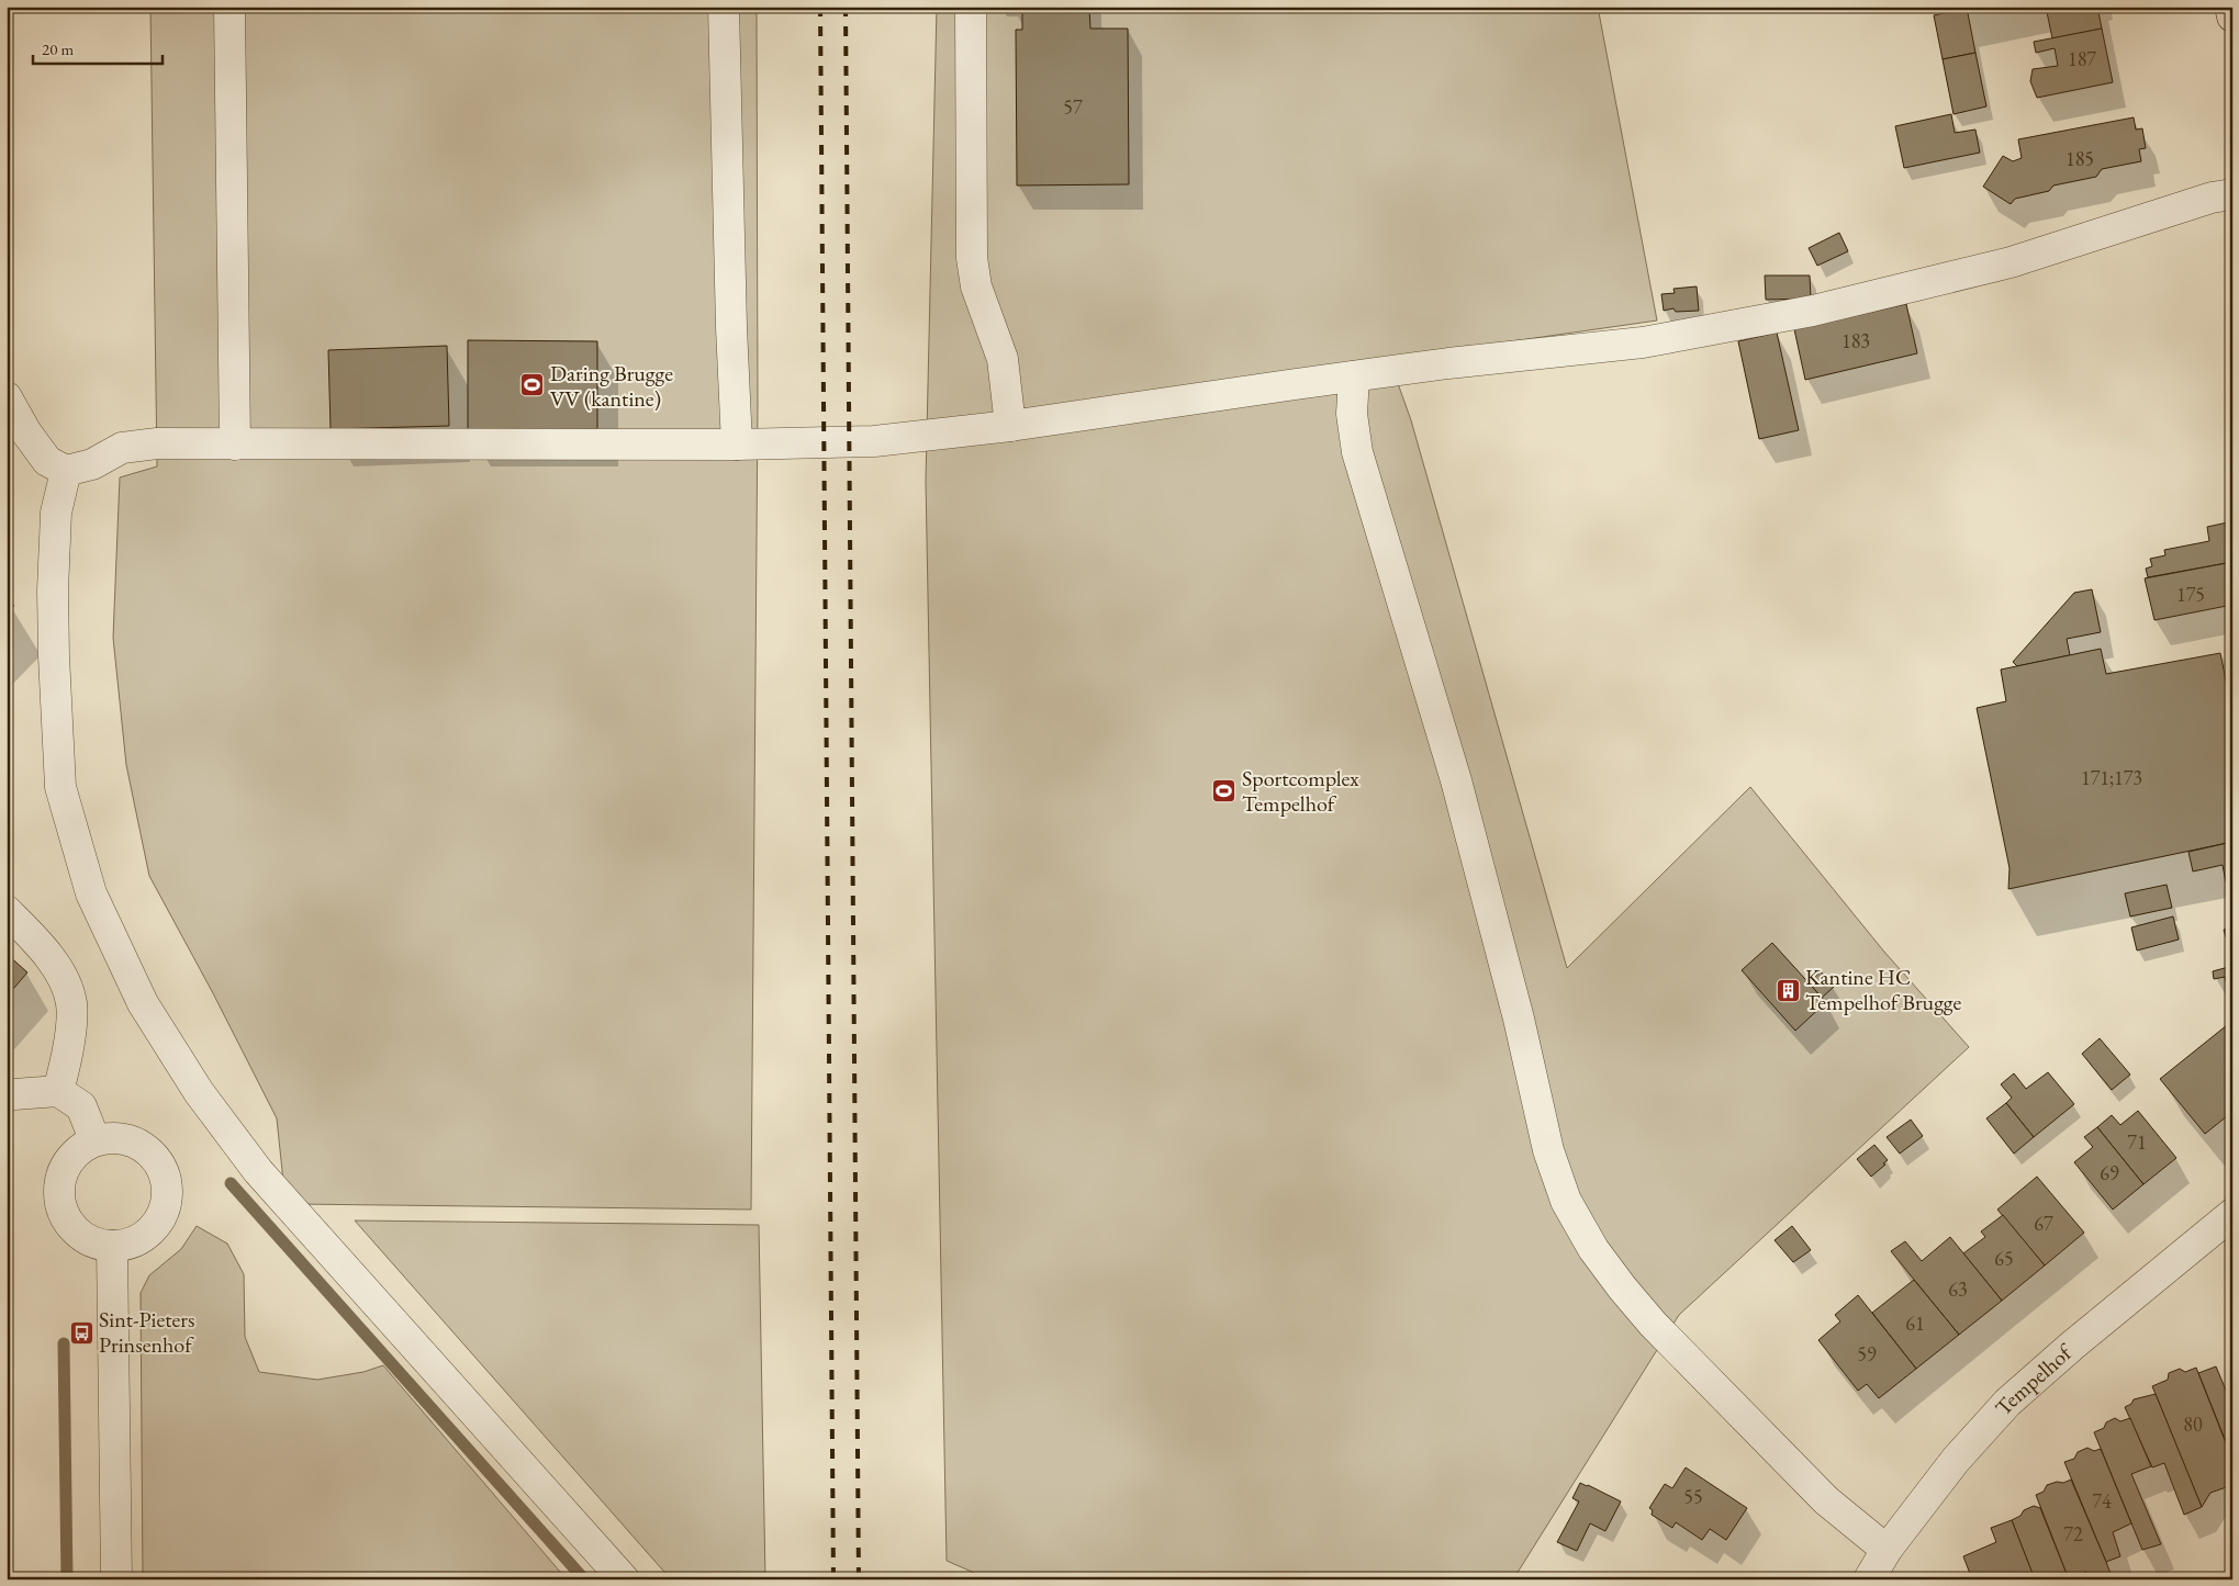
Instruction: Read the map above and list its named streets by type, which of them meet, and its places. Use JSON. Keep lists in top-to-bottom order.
{
  "streets": {
    "street": ["Tempelhof"]
  },
  "places": {
    "sports": ["Daring Brugge VV (kantine)", "Sportcomplex Tempelhof"],
    "building": ["Kantine HC Tempelhof Brugge"],
    "bus stop": ["Sint-Pieters Prinsenhof"]
  },
  "house_numbers": [
    "187",
    "57",
    "185",
    "183",
    "175",
    "171;173",
    "71",
    "69",
    "67",
    "65",
    "63",
    "61",
    "59",
    "80",
    "55",
    "74",
    "72"
  ],
  "scale_bar": "20 m"
}
